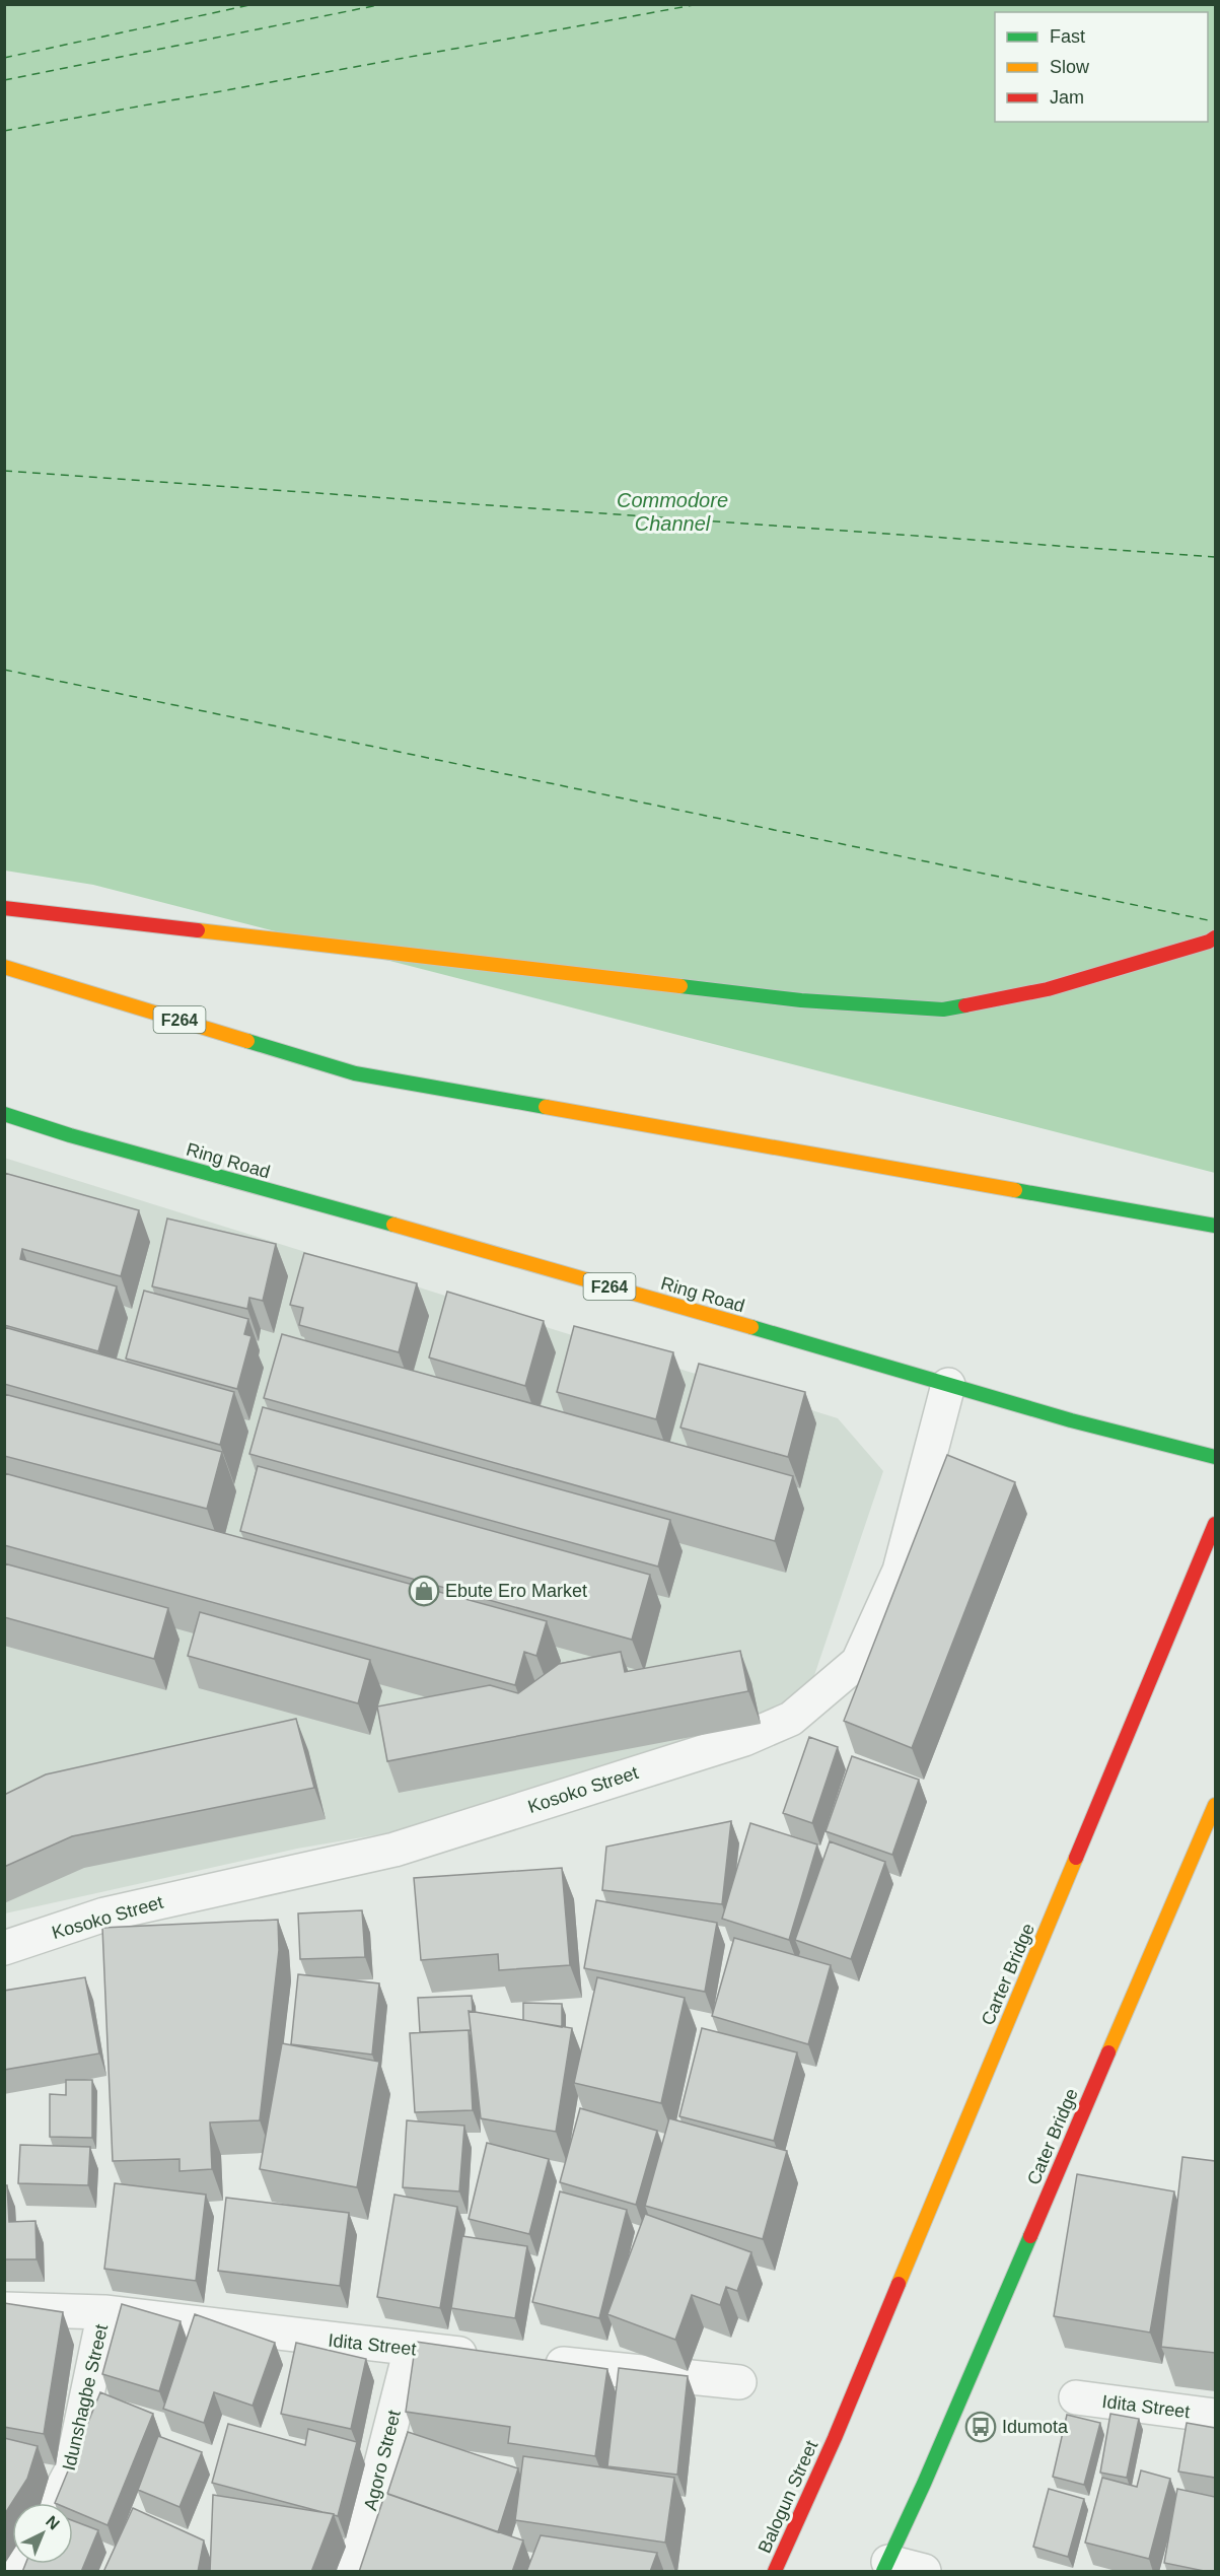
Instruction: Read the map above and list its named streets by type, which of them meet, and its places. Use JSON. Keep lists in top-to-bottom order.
{
  "streets": {
    "main road": [
      "F264",
      "Ring Road",
      "Carter Bridge",
      "Cater Bridge",
      "Balogun Street"
    ],
    "street": [
      "Kosoko Street",
      "Idita Street",
      "Idunshagbe Street",
      "Agoro Street"
    ]
  },
  "crossings": [
    ["Ring Road", "Kosoko Street"],
    ["Carter Bridge", "Balogun Street"],
    ["Idita Street", "Idunshagbe Street"],
    ["Idita Street", "Agoro Street"]
  ],
  "water": ["Commodore Channel"],
  "places": {
    "shop": ["Ebute Ero Market"],
    "bus stop": ["Idumota"]
  },
  "legend": ["Fast", "Slow", "Jam"],
  "north": "top right"
}
